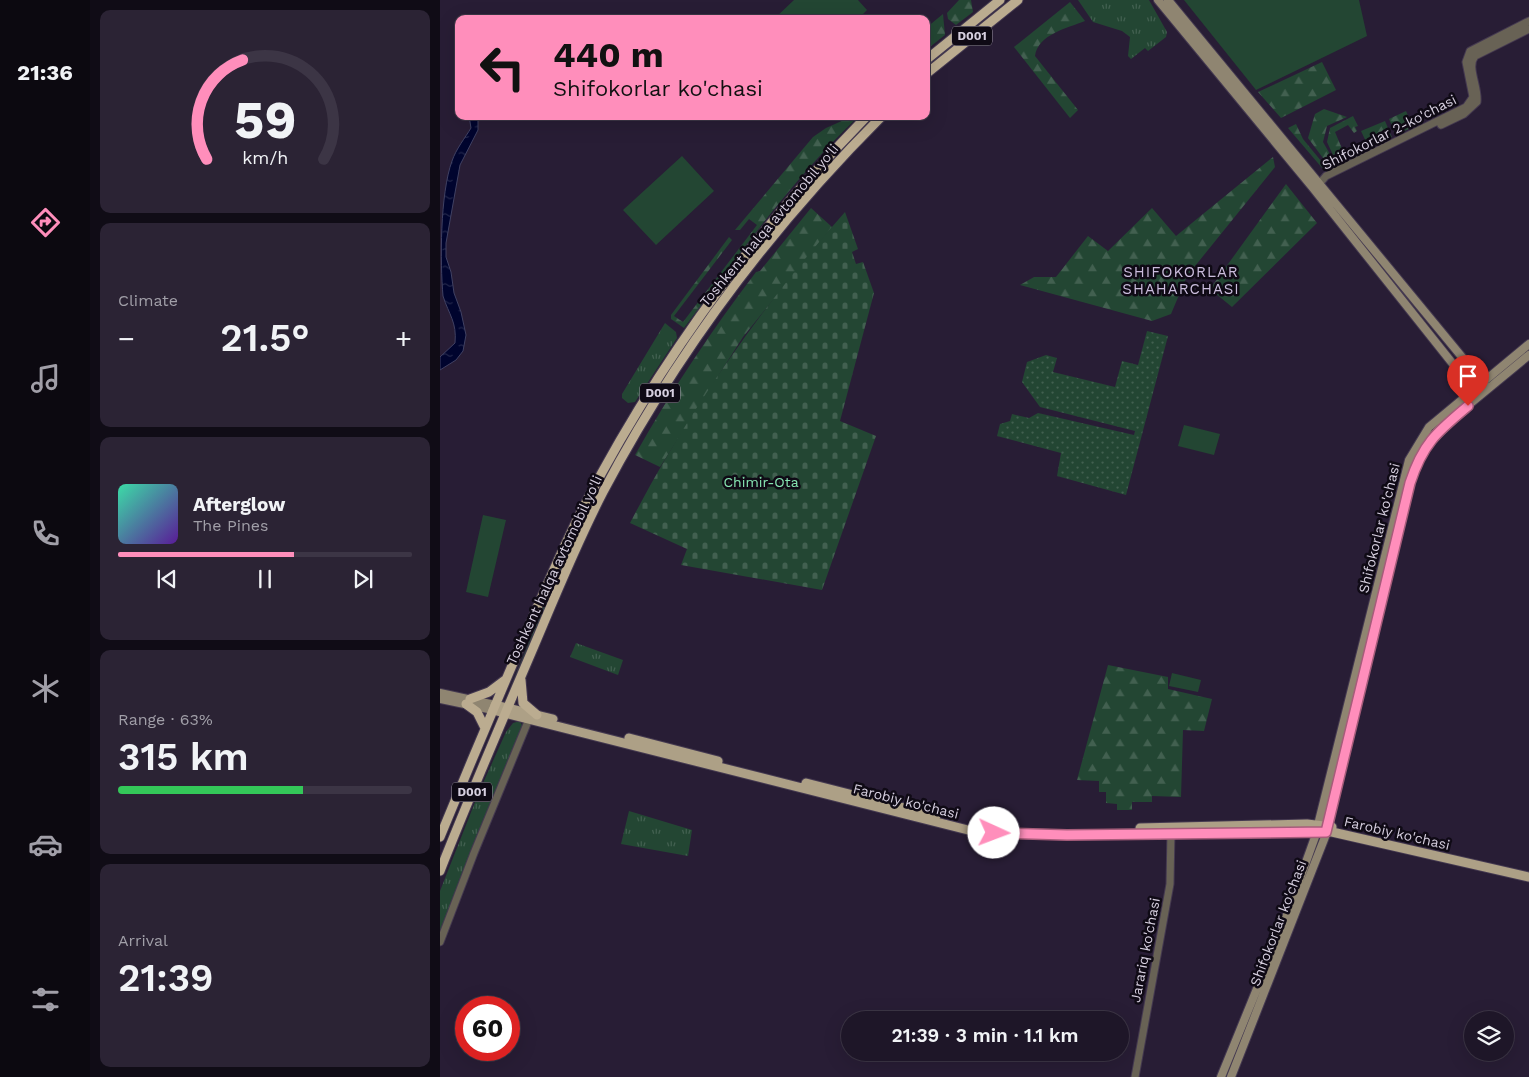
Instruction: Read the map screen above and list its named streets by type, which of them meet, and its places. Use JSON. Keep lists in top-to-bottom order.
{
  "streets": {
    "highway": ["D001", "Toshkent halqa avtomobil yo'li"],
    "main road": ["Shifokorlar ko'chasi", "Farobiy ko'chasi"],
    "street": ["Shifokorlar 2-ko'chasi", "Jarariq ko'chasi"]
  },
  "crossings": [
    ["Toshkent halqa avtomobil yo'li", "Farobiy ko'chasi"],
    ["Shifokorlar ko'chasi", "Farobiy ko'chasi"],
    ["Farobiy ko'chasi", "Jarariq ko'chasi"]
  ],
  "districts": ["SHIFOKORLAR SHAHARCHASI"],
  "parks": ["Chimir-Ota"],
  "page": {
    "tabs": "21:36",
    "turn": ["440 m", "Shifokorlar ko'chasi"],
    "tile": [
      "Climate",
      ["Range · 63%", "315 km"],
      ["Arrival", "21:39"]
    ],
    "heat": ["−", "21.5°", "+"],
    "song": ["Afterglow", "The Pines"],
    "limit": "60",
    "trip": "21:39 · 3 min · 1.1 km",
    "gauge": ["59", "km/h"]
  }
}
